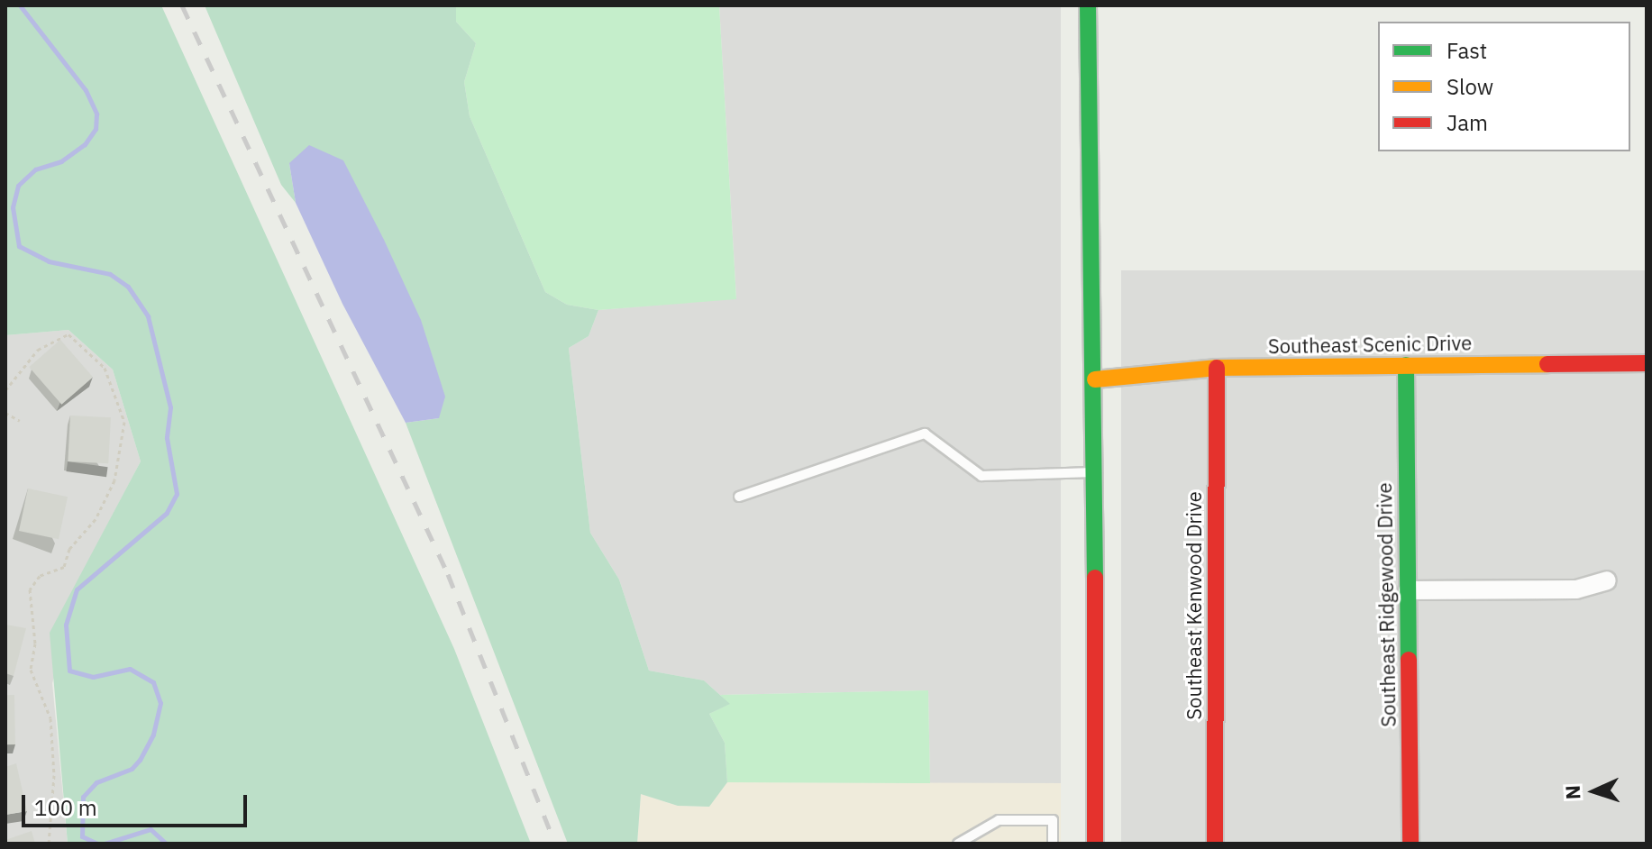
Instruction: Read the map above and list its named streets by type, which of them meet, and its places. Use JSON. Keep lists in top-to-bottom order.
{
  "streets": {
    "street": ["Southeast Scenic Drive", "Southeast Ridgewood Drive", "Southeast Kenwood Drive"]
  },
  "crossings": [
    ["Southeast Scenic Drive", "Southeast Ridgewood Drive"],
    ["Southeast Scenic Drive", "Southeast Kenwood Drive"]
  ],
  "legend": ["Fast", "Slow", "Jam"],
  "scale_bar": "100 m",
  "north": "left"
}
